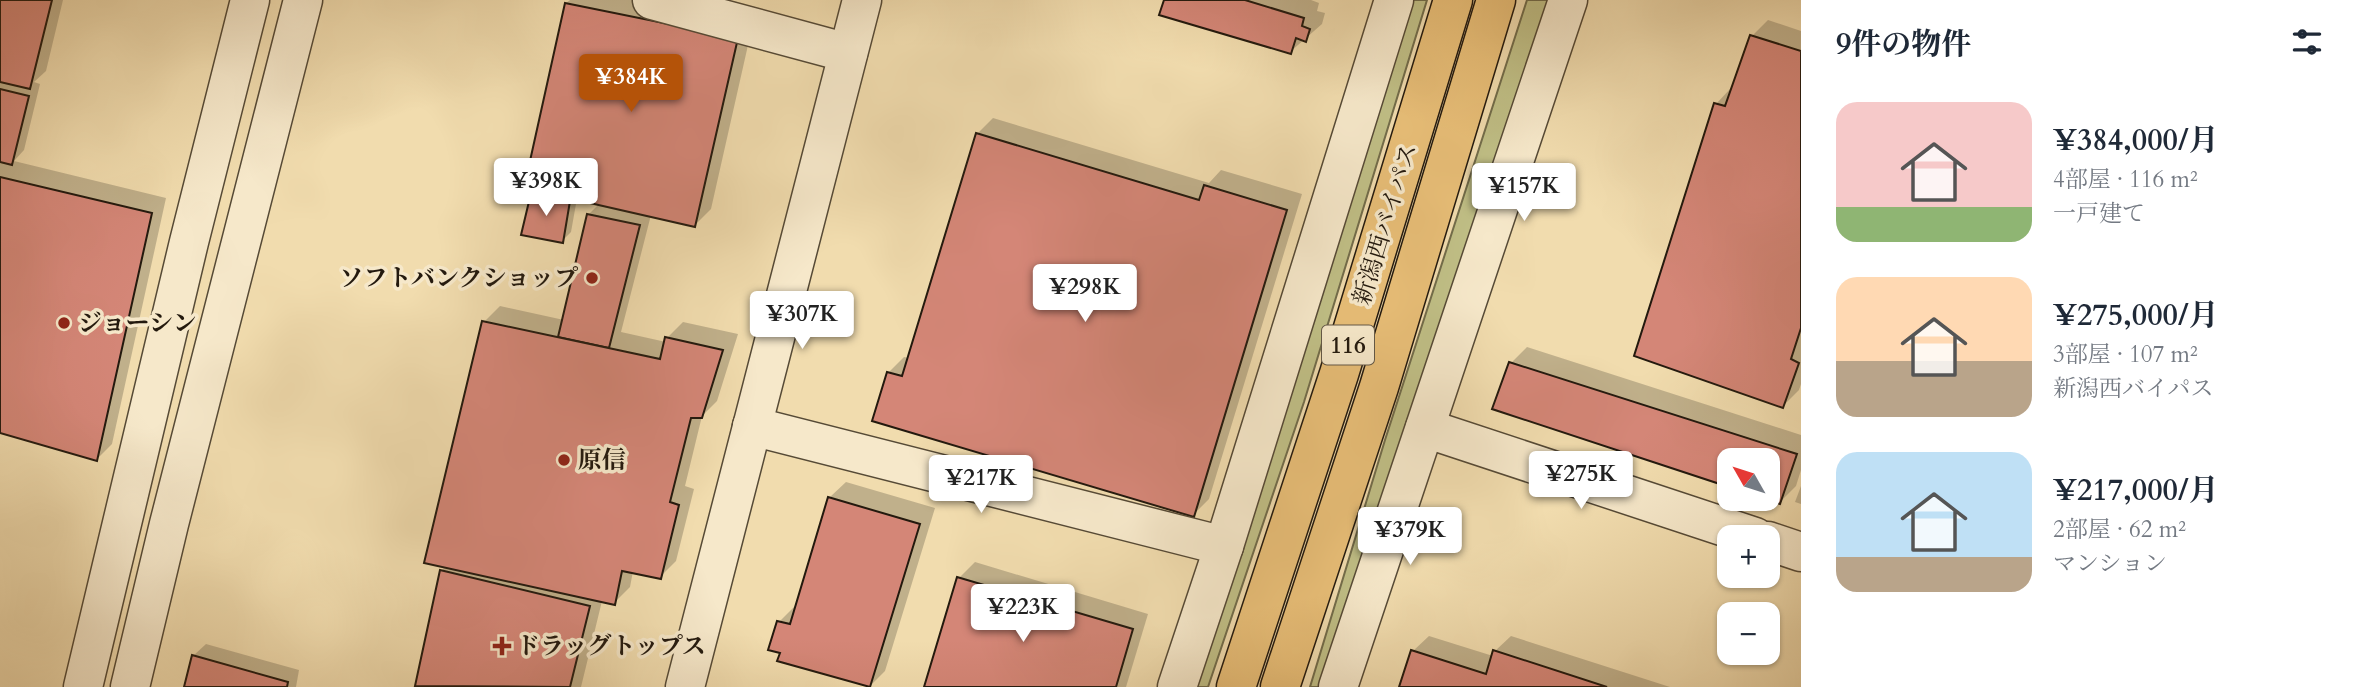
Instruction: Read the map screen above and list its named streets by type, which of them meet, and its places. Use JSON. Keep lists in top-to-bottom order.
{
  "streets": {
    "highway": ["新潟西バイパス", "116"]
  },
  "places": {
    "other": ["ソフトバンクショップ", "ジョーシン", "原信"],
    "health": ["ドラッグトップス"]
  },
  "north": "top left",
  "page": {
    "heading": "9件の物件",
    "price": [
      "¥384K",
      "¥398K",
      "¥157K",
      "¥298K",
      "¥307K",
      "¥275K",
      "¥217K",
      "¥379K",
      "¥223K"
    ],
    "list": [
      {
        "name": "¥384,000/月",
        "note": "4部屋 · 116 m² · 一戸建て"
      },
      {
        "name": "¥275,000/月",
        "note": "3部屋 · 107 m² · 新潟西バイパス"
      },
      {
        "name": "¥217,000/月",
        "note": "2部屋 · 62 m² · マンション"
      }
    ],
    "map_buttons": ["+", "−"]
  }
}
